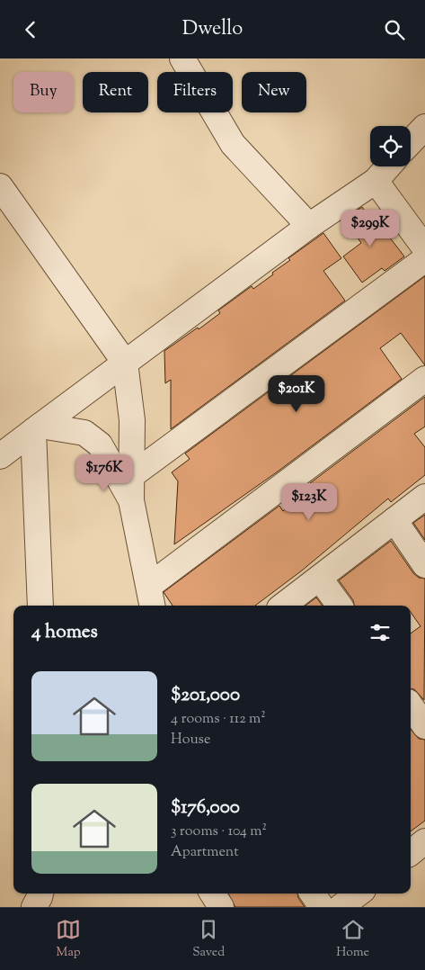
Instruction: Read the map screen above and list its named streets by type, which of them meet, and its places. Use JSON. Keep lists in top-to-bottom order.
{
  "page": {
    "header": "Dwello",
    "chip": [
      "Buy",
      "Rent",
      "Filters",
      "New"
    ],
    "price": [
      "$299K",
      "$201K",
      "$176K",
      "$123K"
    ],
    "heading": "4 homes",
    "list": [
      {
        "name": "$201,000",
        "note": "4 rooms · 112 m² · House"
      },
      {
        "name": "$176,000",
        "note": "3 rooms · 104 m² · Apartment"
      }
    ],
    "tabs": ["Map", "Saved", "Home"]
  }
}
